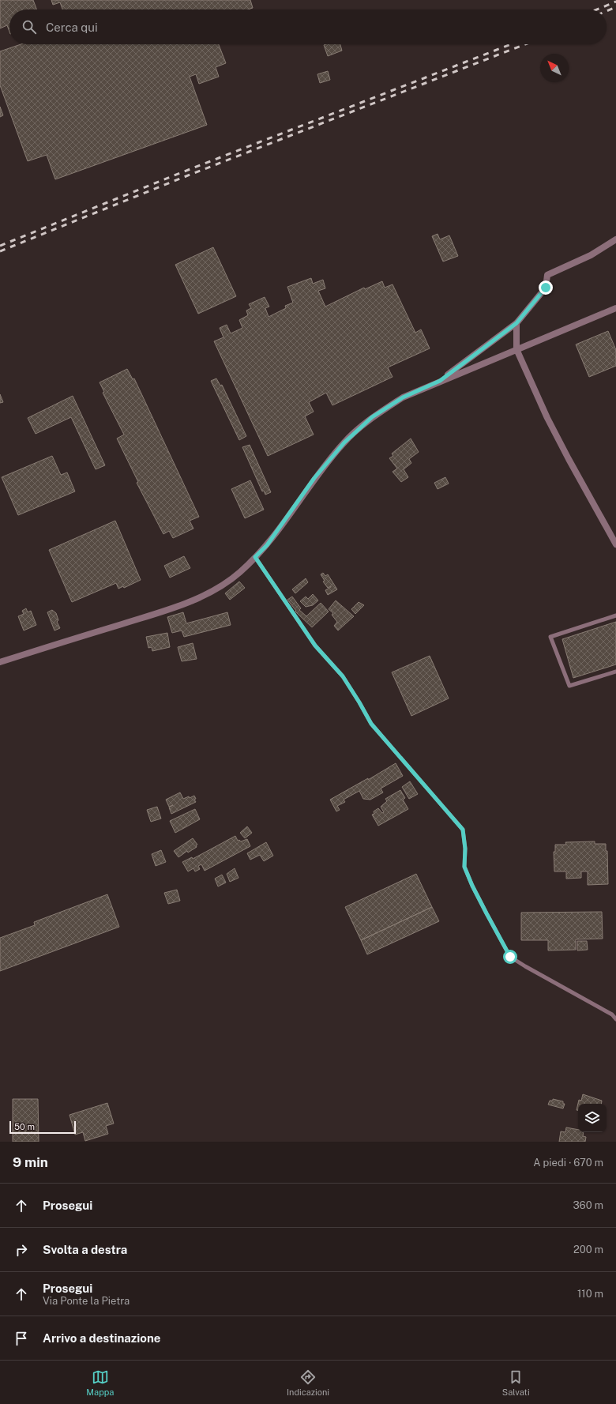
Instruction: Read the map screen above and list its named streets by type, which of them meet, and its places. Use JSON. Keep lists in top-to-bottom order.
{
  "scale_bar": "50 m",
  "north": "top left",
  "page": {
    "search": "Cerca qui",
    "scale": "50 m",
    "heading": ["9 min", "A piedi · 670 m"],
    "list": [
      ["Prosegui", "360 m"],
      ["Svolta a destra", "200 m"],
      ["Prosegui", "Via Ponte la Pietra", "110 m"],
      "Arrivo a destinazione"
    ],
    "nav": ["Mappa", "Indicazioni", "Salvati"]
  }
}
